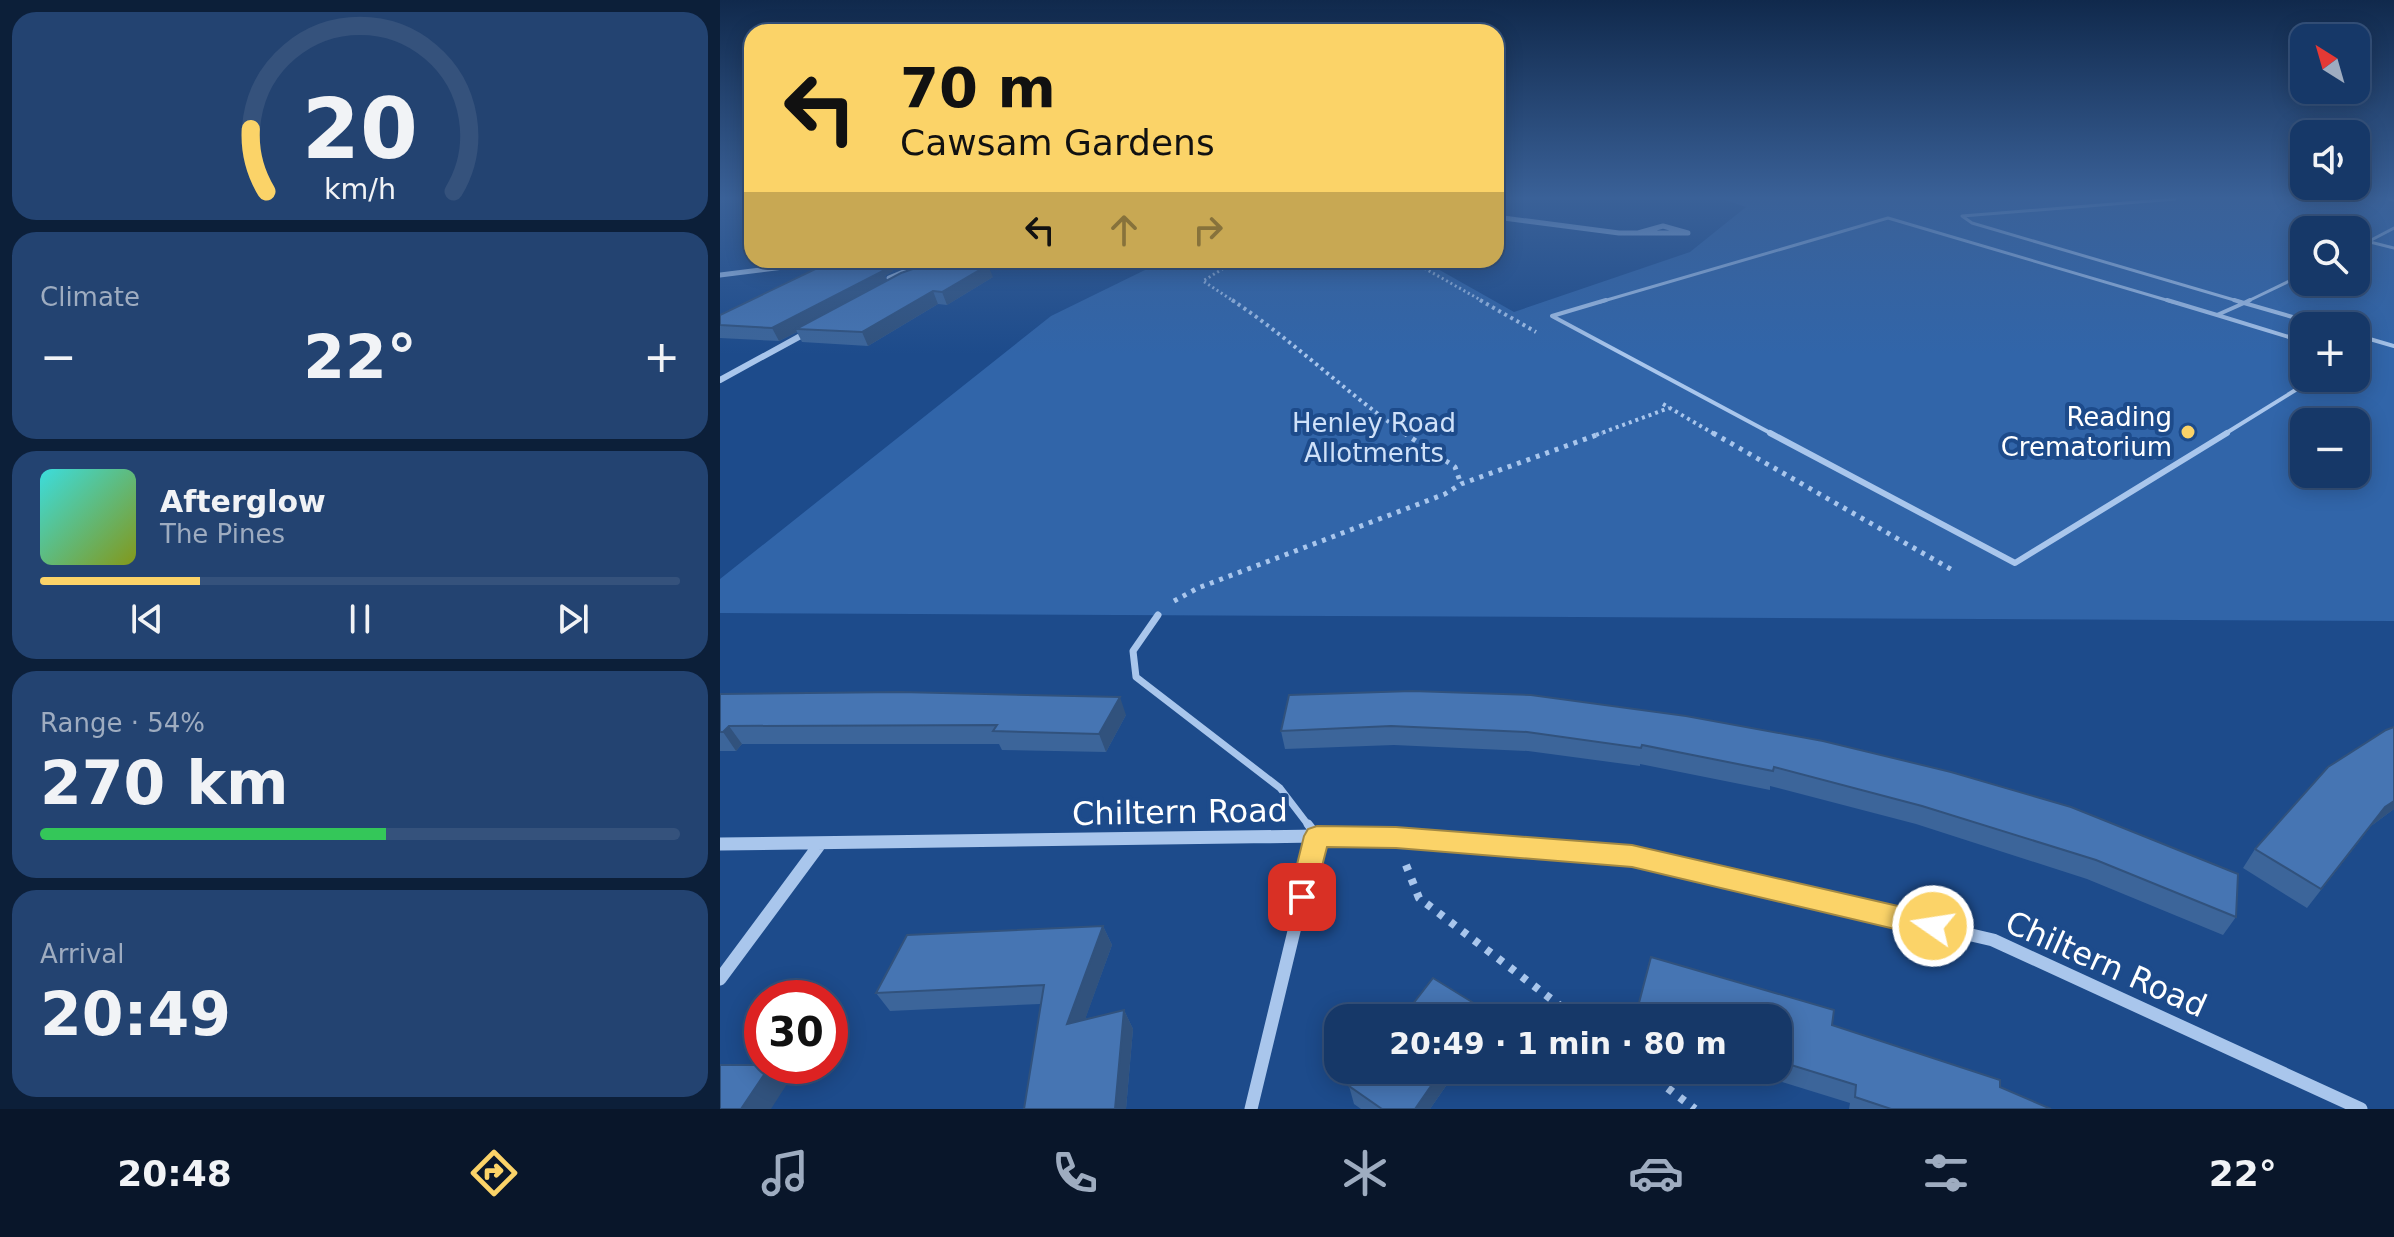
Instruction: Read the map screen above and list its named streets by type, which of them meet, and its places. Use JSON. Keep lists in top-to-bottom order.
{
  "streets": {
    "street": ["Chiltern Road"]
  },
  "parks": ["Henley Road Allotments"],
  "places": ["Reading Crematorium"],
  "north": "top left",
  "page": {
    "map_buttons": ["+", "−"],
    "turn": ["70 m", "Cawsam Gardens"],
    "tile": [
      "Climate",
      ["Range · 54%", "270 km"],
      ["Arrival", "20:49"]
    ],
    "heat": ["−", "22°", "+"],
    "song": ["Afterglow", "The Pines"],
    "limit": "30",
    "trip": "20:49 · 1 min · 80 m",
    "tabs": ["20:48", "22°"],
    "gauge": ["20", "km/h"]
  }
}
